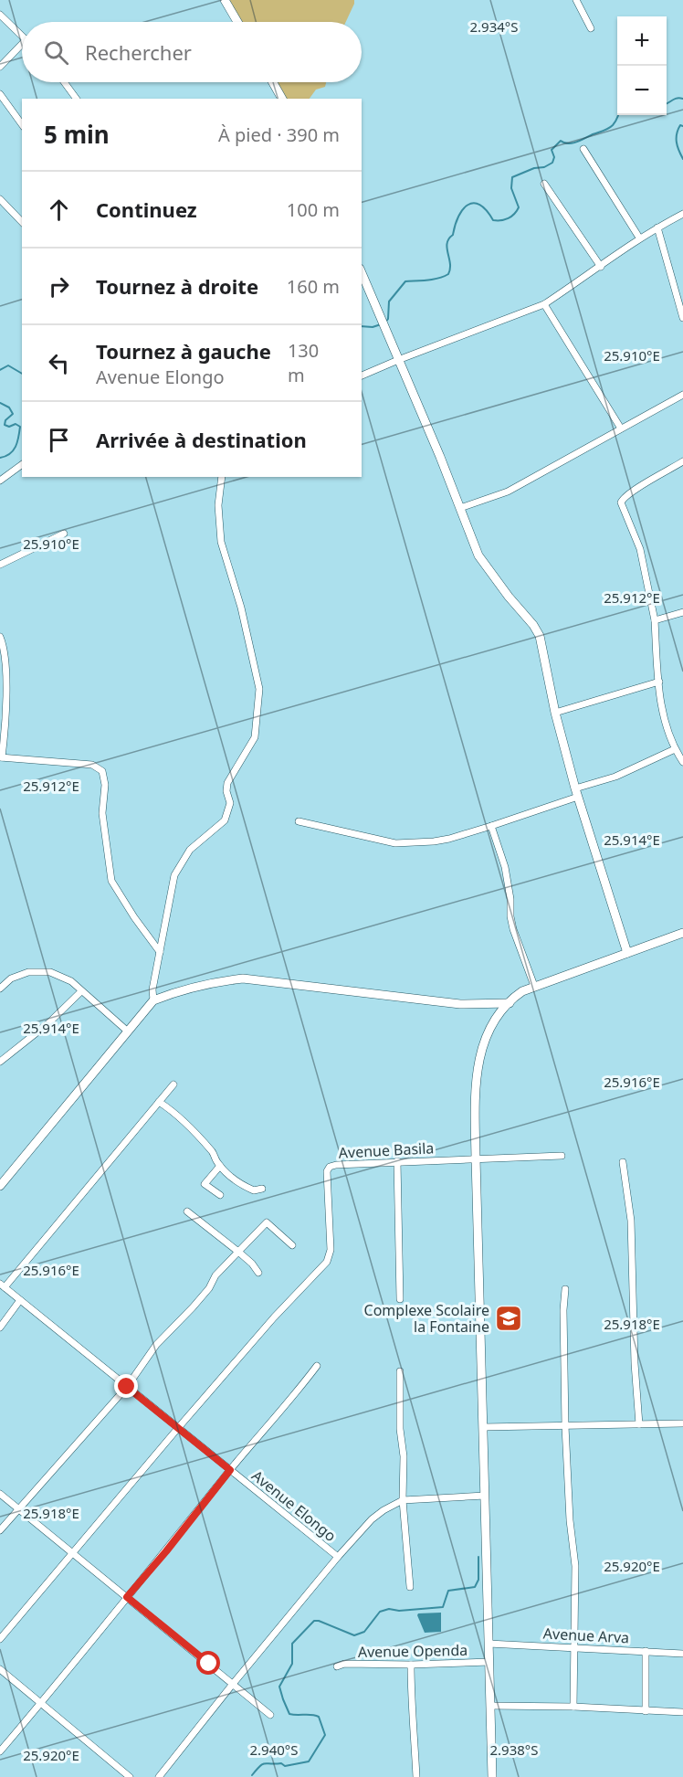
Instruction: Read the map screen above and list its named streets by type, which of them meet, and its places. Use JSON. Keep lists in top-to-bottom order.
{
  "streets": {
    "street": [
      "Avenue Basila",
      "Avenue Elongo",
      "Avenue Arva",
      "Avenue Openda"
    ]
  },
  "crossings": [
    ["Avenue Basila", "Avenue Elongo"]
  ],
  "places": {
    "school or university": ["Complexe Scolaire la Fontaine"]
  },
  "page": {
    "map_buttons": ["+", "−"],
    "search": "Rechercher",
    "heading": ["5 min", "À pied · 390 m"],
    "list": [
      ["Continuez", "100 m"],
      ["Tournez à droite", "160 m"],
      ["Tournez à gauche", "Avenue Elongo", "130 m"],
      "Arrivée à destination"
    ]
  },
  "coordinates": [
    "2.934°S",
    "25.910°E",
    "25.912°E",
    "25.914°E",
    "25.916°E",
    "25.918°E",
    "25.920°E",
    "2.940°S",
    "2.938°S"
  ]
}
